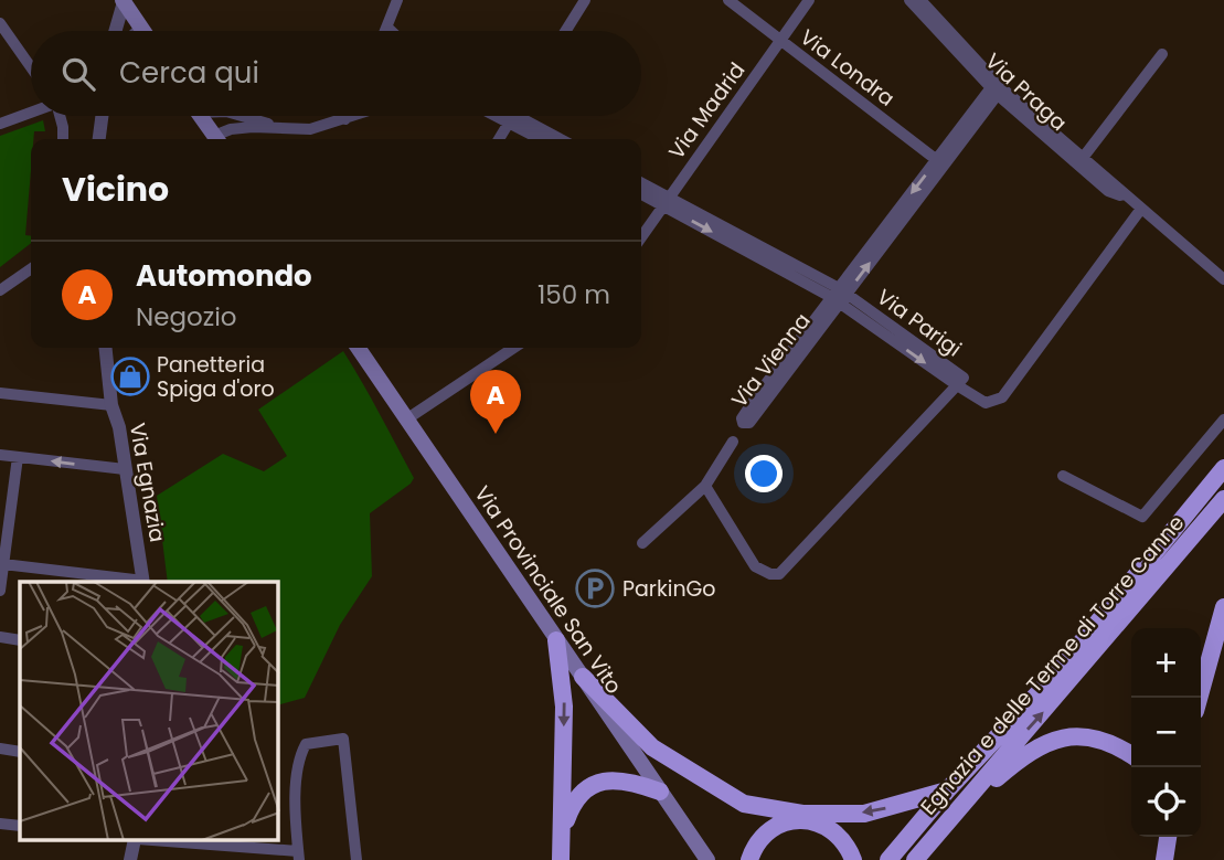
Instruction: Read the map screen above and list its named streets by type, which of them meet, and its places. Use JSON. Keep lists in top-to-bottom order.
{
  "streets": {
    "highway": ["Egnazia e delle Terme di Torre Canne"],
    "main road": ["Via Provinciale San Vito"],
    "street": [
      "Via Londra",
      "Via Praga",
      "Via Madrid",
      "Via Parigi",
      "Via Vienna",
      "Via Egnazia"
    ]
  },
  "crossings": [
    ["Via Londra", "Via Madrid"],
    ["Via Londra", "Via Vienna"],
    ["Via Praga", "Via Parigi"],
    ["Via Praga", "Via Vienna"],
    ["Via Madrid", "Via Parigi"],
    ["Via Parigi", "Via Vienna"]
  ],
  "places": {
    "shop": ["Panetteria Spiga d'oro"],
    "parking": ["ParkinGo"]
  },
  "page": {
    "search": "Cerca qui",
    "heading": "Vicino",
    "list": [
      {
        "mark": "A",
        "name": "Automondo",
        "note": "Negozio",
        "value": "150 m"
      }
    ],
    "pins": "A",
    "map_buttons": ["+", "−"]
  }
}
